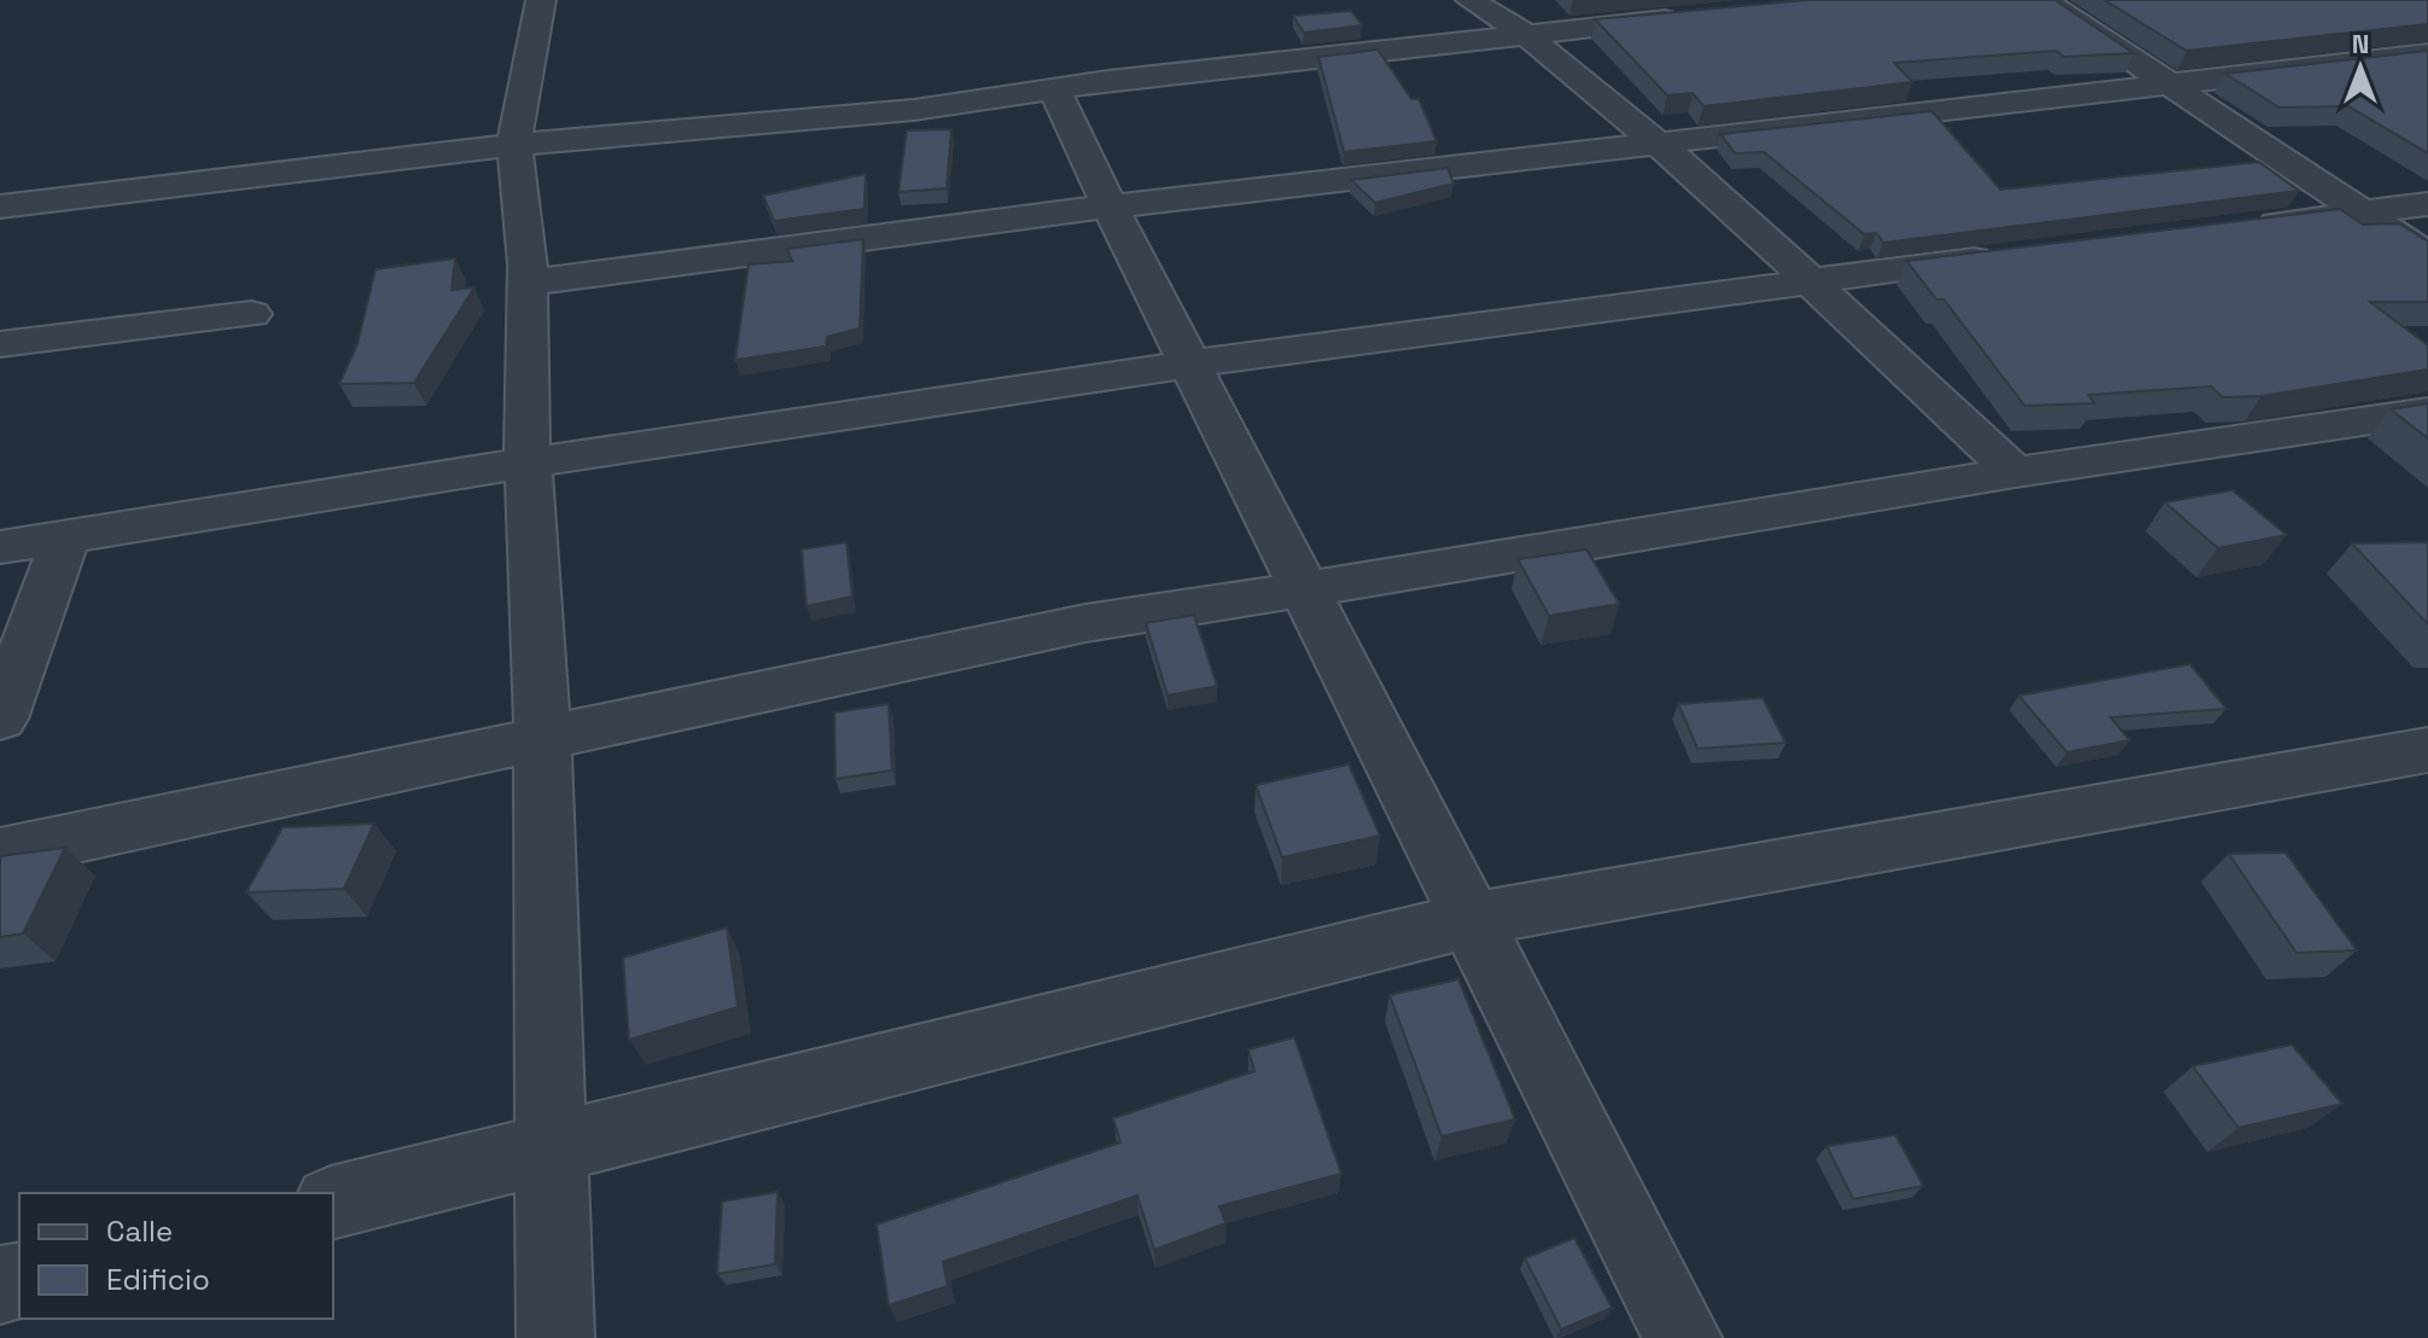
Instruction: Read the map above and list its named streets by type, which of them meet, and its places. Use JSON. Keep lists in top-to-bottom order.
{
  "legend": ["Calle", "Edificio"],
  "north": "top"
}
